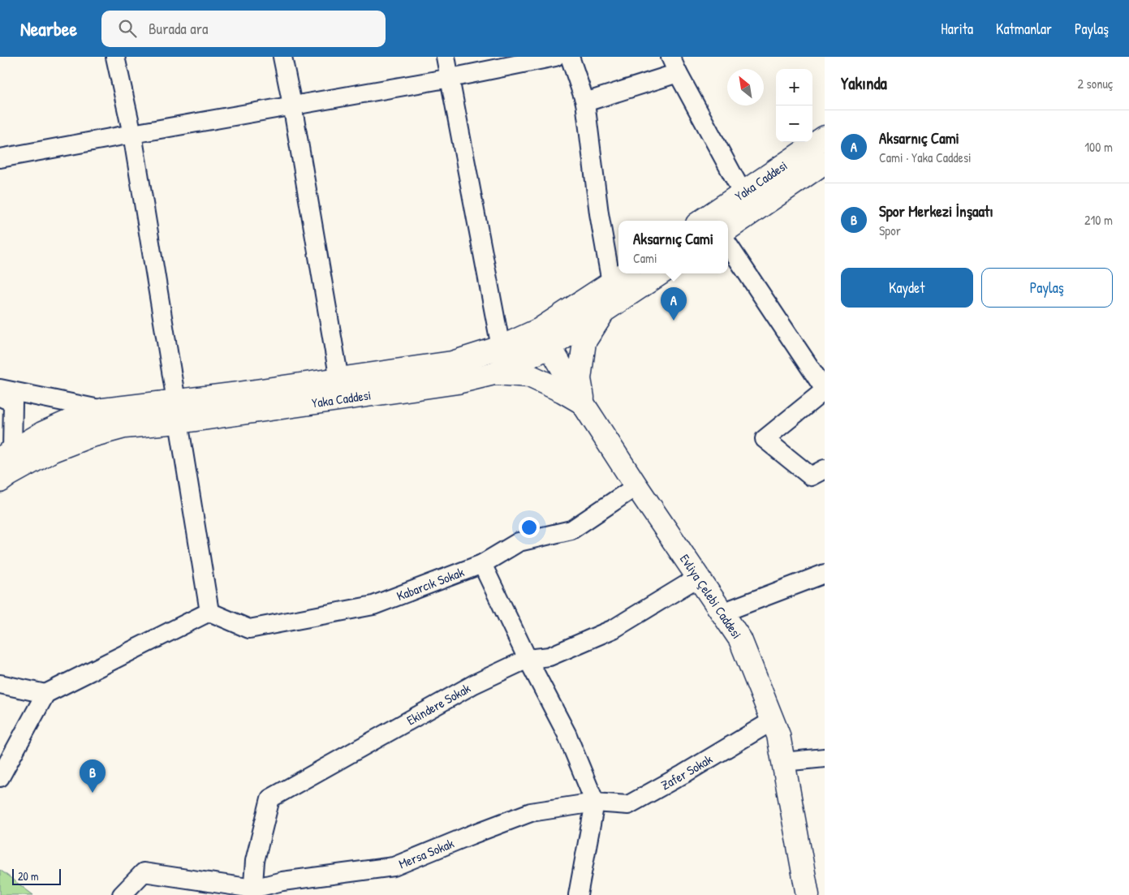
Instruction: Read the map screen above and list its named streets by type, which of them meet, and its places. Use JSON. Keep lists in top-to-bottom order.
{
  "streets": {
    "street": [
      "Yaka Caddesi",
      "Kabarcık Sokak",
      "Evliya Çelebi Caddesi",
      "Ekindere Sokak",
      "Zafer Sokak",
      "Mersa Sokak"
    ]
  },
  "crossings": [
    ["Yaka Caddesi", "Evliya Çelebi Caddesi"],
    ["Kabarcık Sokak", "Evliya Çelebi Caddesi"],
    ["Evliya Çelebi Caddesi", "Ekindere Sokak"],
    ["Evliya Çelebi Caddesi", "Zafer Sokak"],
    ["Ekindere Sokak", "Mersa Sokak"],
    ["Zafer Sokak", "Mersa Sokak"]
  ],
  "scale_bar": "20 m",
  "north": "top left",
  "page": {
    "header": "Nearbee",
    "search": "Burada ara",
    "nav": ["Harita", "Katmanlar", "Paylaş"],
    "heading": ["Yakında", "2 sonuç"],
    "map_buttons": ["+", "−"],
    "list": [
      {
        "mark": "A",
        "name": "Aksarnıç Cami",
        "note": "Cami · Yaka Caddesi",
        "value": "100 m"
      },
      {
        "mark": "B",
        "name": "Spor Merkezi İnşaatı",
        "note": "Spor",
        "value": "210 m"
      }
    ],
    "popup": ["Aksarnıç Cami", "Cami"],
    "buttons": ["Kaydet", "Paylaş"],
    "pins": ["A", "B"],
    "scale": "20 m"
  }
}
